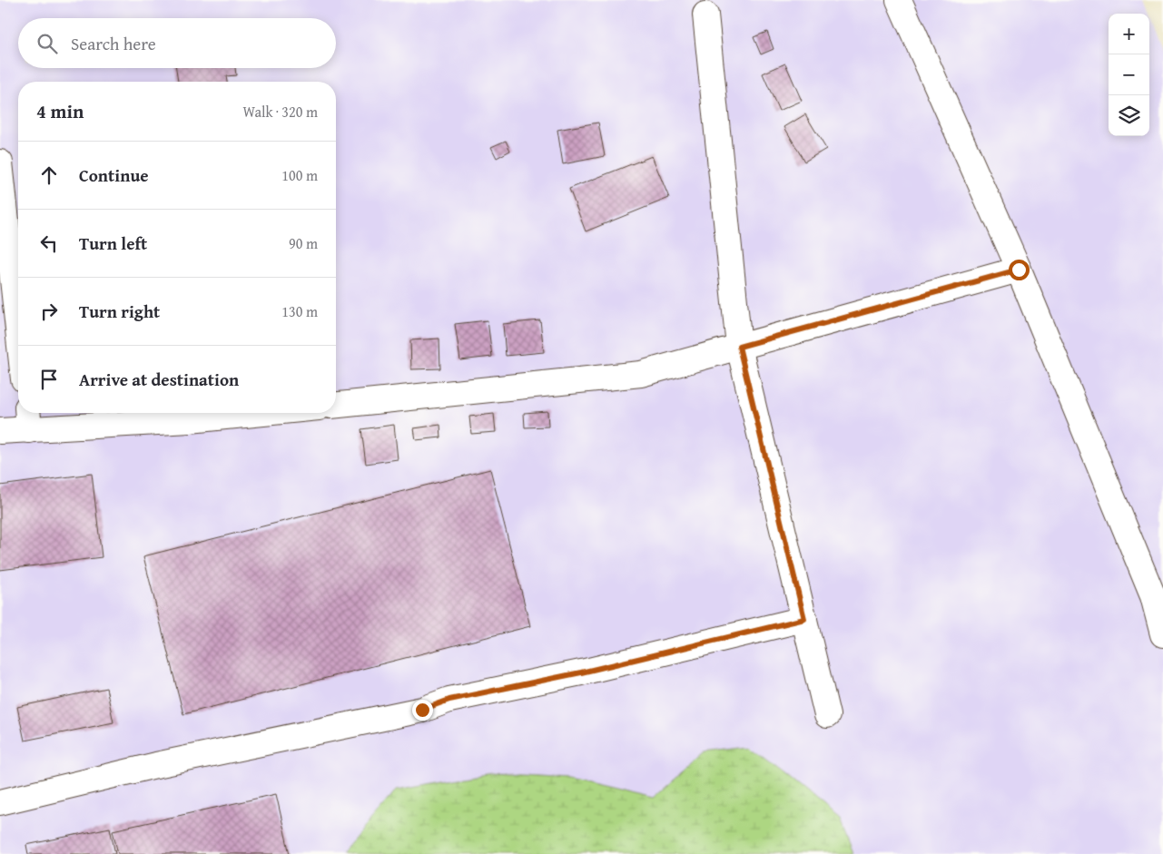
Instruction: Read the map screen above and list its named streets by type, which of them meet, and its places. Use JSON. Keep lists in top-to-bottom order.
{
  "page": {
    "map_buttons": ["+", "−"],
    "search": "Search here",
    "heading": ["4 min", "Walk · 320 m"],
    "list": [
      ["Continue", "100 m"],
      ["Turn left", "90 m"],
      ["Turn right", "130 m"],
      "Arrive at destination"
    ]
  }
}
